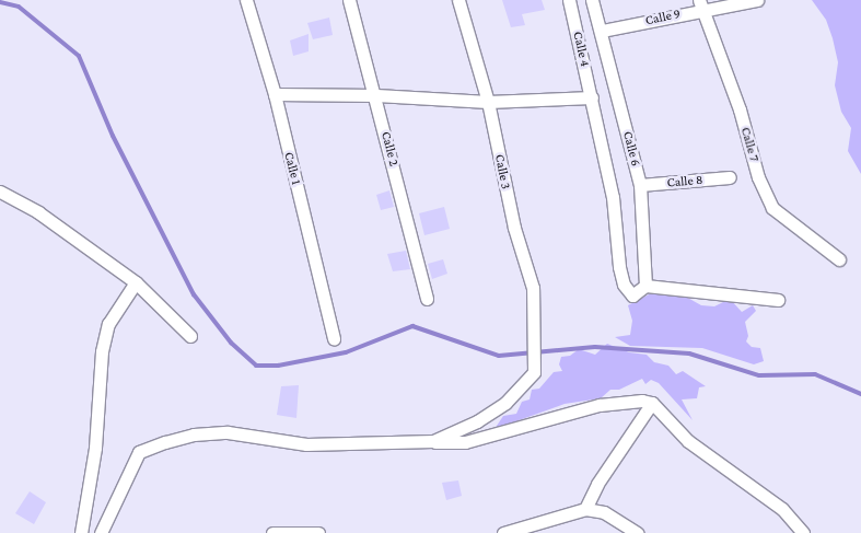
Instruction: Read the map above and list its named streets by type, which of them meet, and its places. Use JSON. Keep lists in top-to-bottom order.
{
  "streets": {
    "street": [
      "Calle 9",
      "Calle 4",
      "Calle 7",
      "Calle 2",
      "Calle 6",
      "Calle 1",
      "Calle 3",
      "Calle 8"
    ]
  },
  "crossings": [
    ["Calle 9", "Calle 7"],
    ["Calle 9", "Calle 6"],
    ["Calle 4", "Calle 6"],
    ["Calle 6", "Calle 8"]
  ]
}
